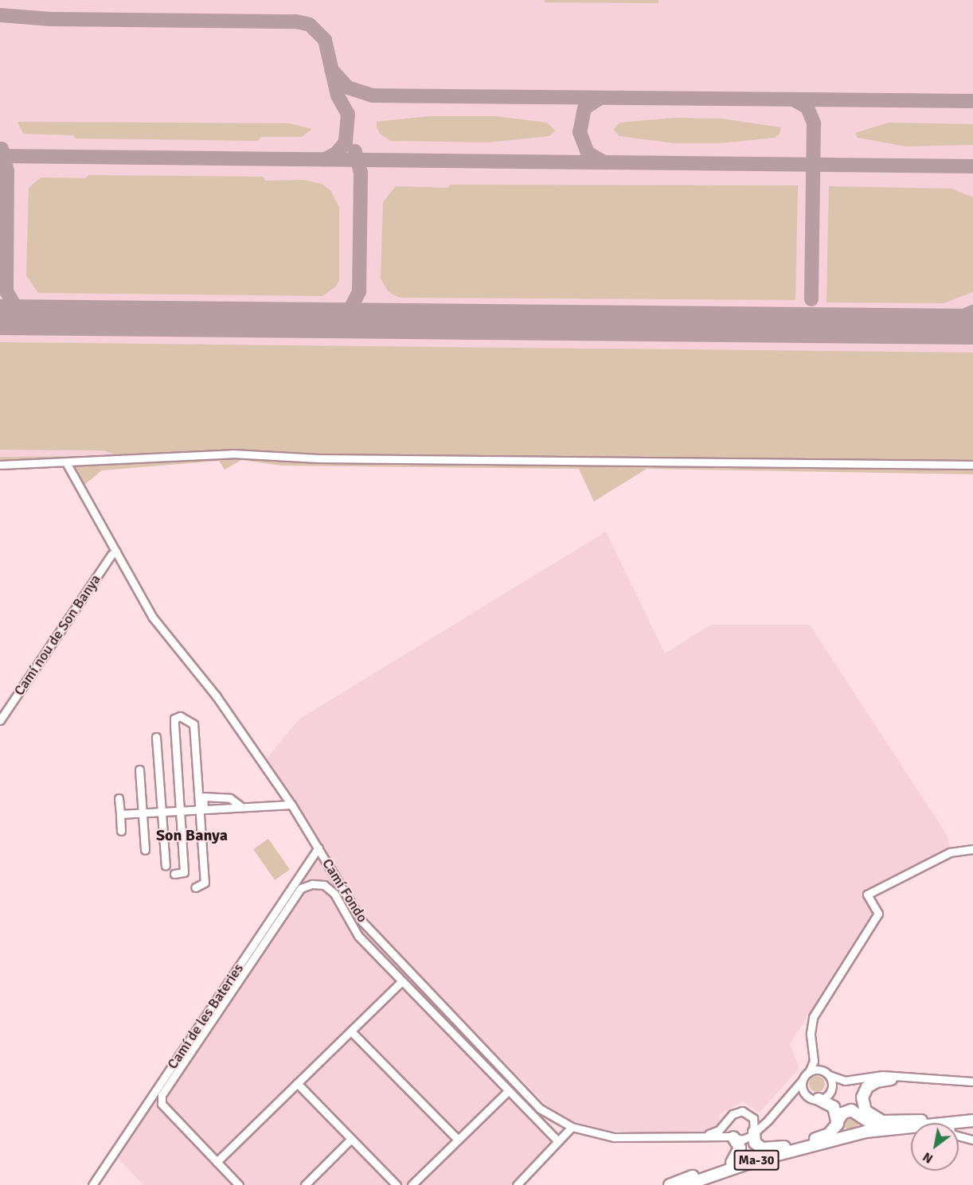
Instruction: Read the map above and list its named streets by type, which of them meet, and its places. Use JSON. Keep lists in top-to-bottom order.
{
  "streets": {
    "highway": ["Ma-30"],
    "street": ["Camí nou de Son Banya", "Camí Fondo", "Camí de les Bateries"]
  },
  "crossings": [
    ["Camí nou de Son Banya", "Camí Fondo"],
    ["Camí Fondo", "Camí de les Bateries"]
  ],
  "districts": ["Son Banya"],
  "north": "bottom left"
}
